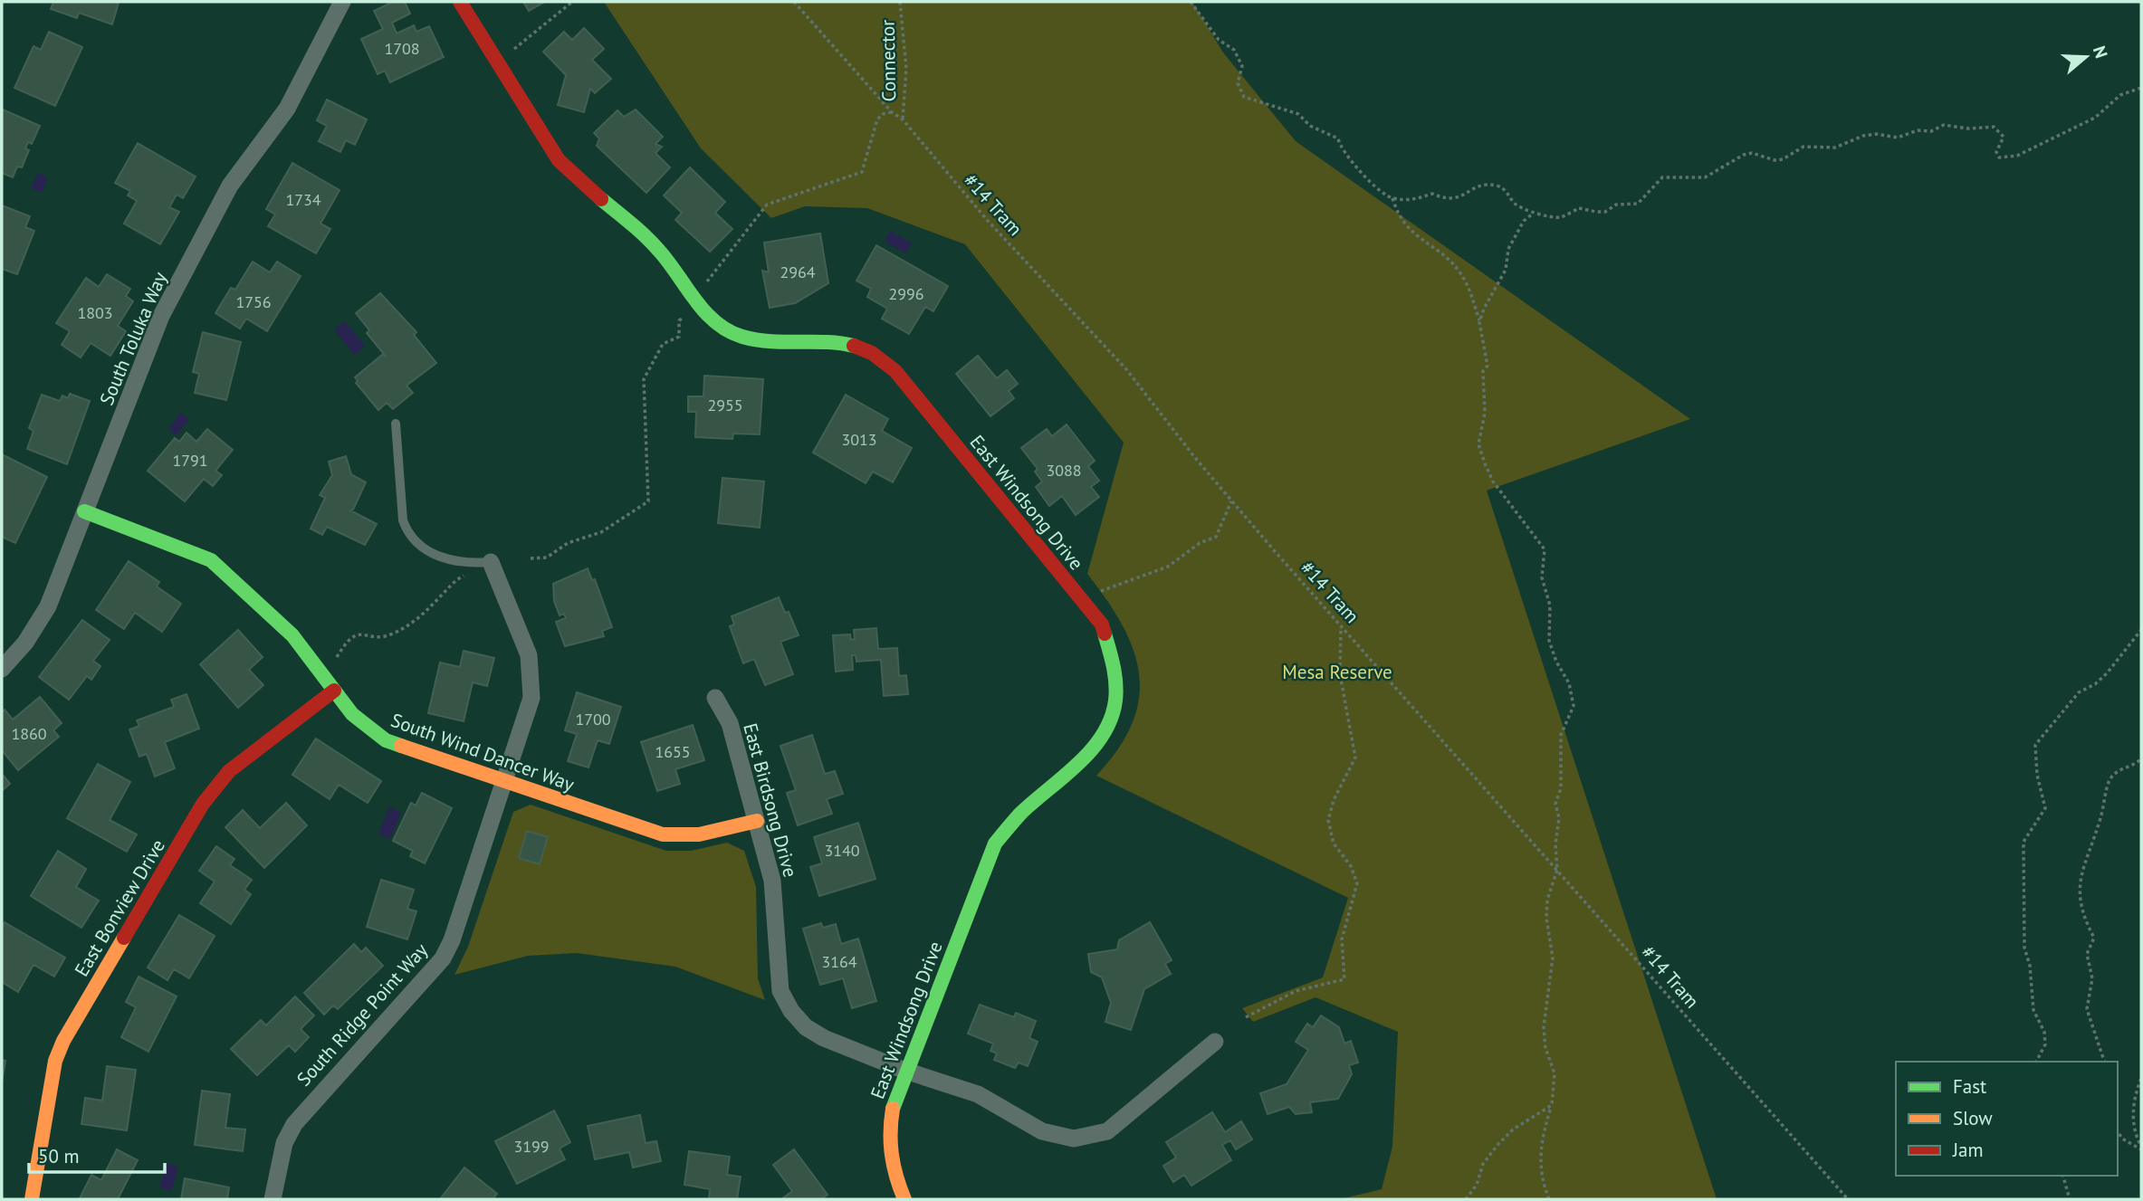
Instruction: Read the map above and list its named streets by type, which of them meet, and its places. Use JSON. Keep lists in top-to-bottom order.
{
  "streets": {
    "street": [
      "South Toluka Way",
      "East Windsong Drive",
      "South Wind Dancer Way",
      "East Birdsong Drive",
      "East Bonview Drive",
      "South Ridge Point Way"
    ],
    "path": ["Connector", "#14 Tram"]
  },
  "crossings": [
    ["Connector", "#14 Tram"],
    ["South Toluka Way", "South Wind Dancer Way"],
    ["East Windsong Drive", "East Birdsong Drive"],
    ["South Wind Dancer Way", "East Birdsong Drive"],
    ["South Wind Dancer Way", "East Bonview Drive"],
    ["South Wind Dancer Way", "South Ridge Point Way"]
  ],
  "parks": ["Mesa Reserve"],
  "house_numbers": [
    "1708",
    "1734",
    "2964",
    "2996",
    "1756",
    "1803",
    "2955",
    "3013",
    "1791",
    "3088",
    "1700",
    "1860",
    "1655",
    "3140",
    "3164",
    "3199"
  ],
  "legend": ["Fast", "Slow", "Jam"],
  "scale_bar": "50 m",
  "north": "right"
}
